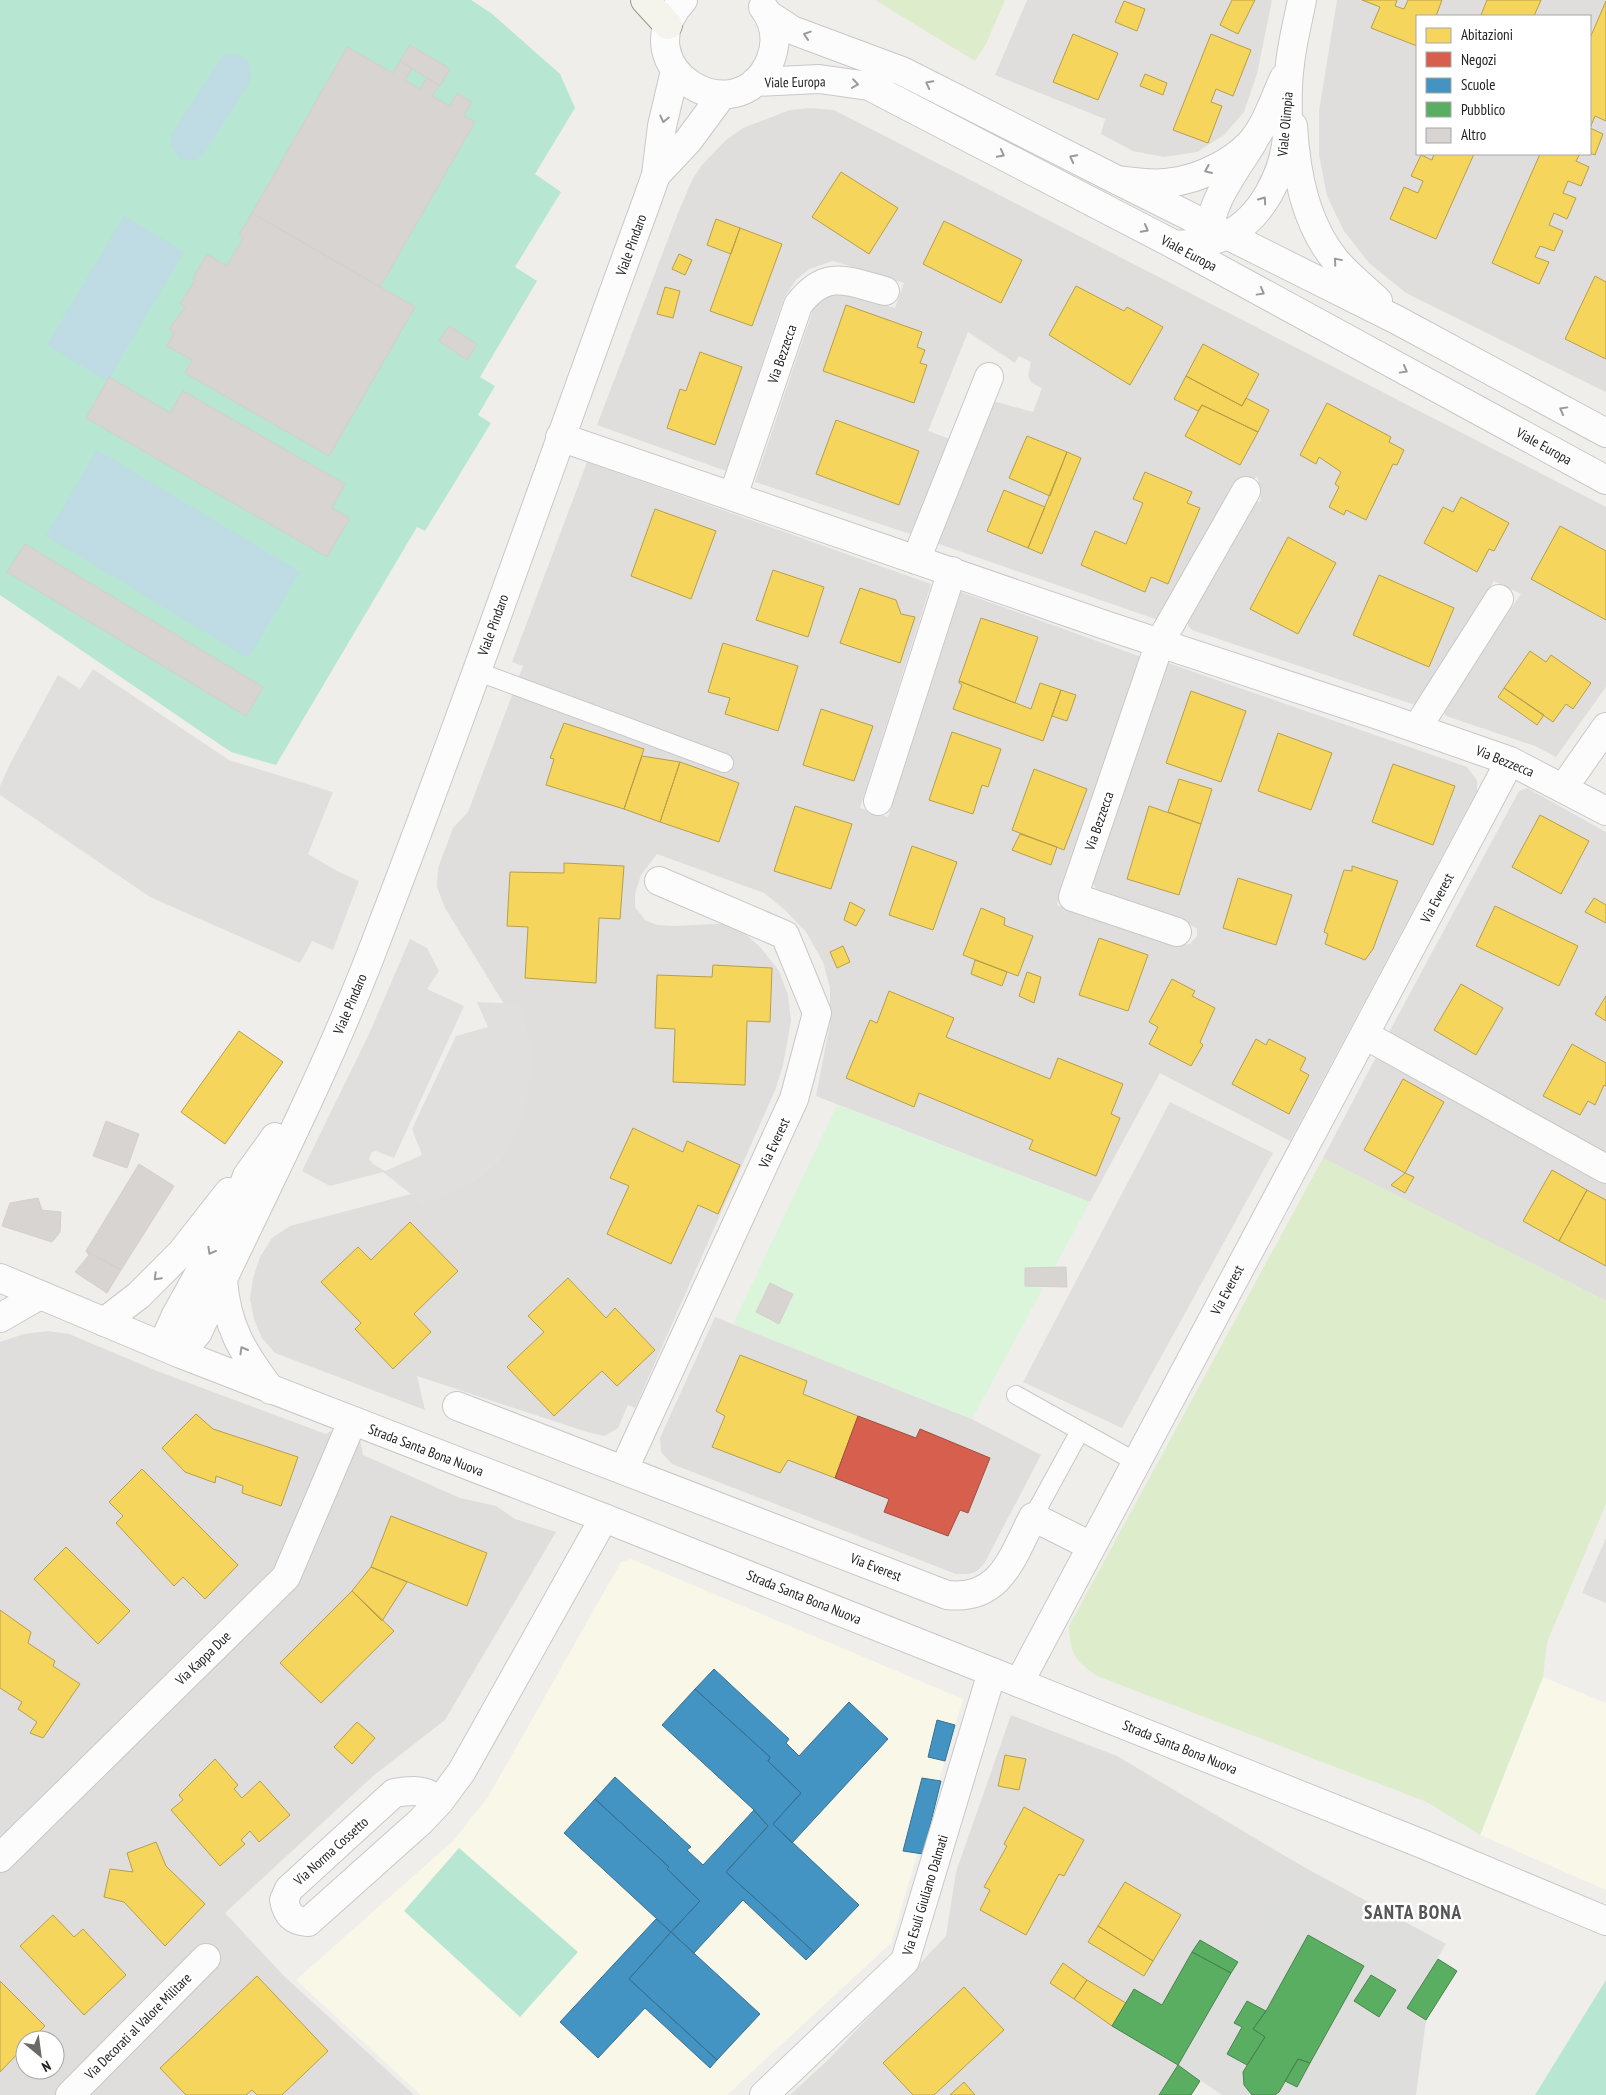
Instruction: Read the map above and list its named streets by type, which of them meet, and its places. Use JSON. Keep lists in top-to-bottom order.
{
  "streets": {
    "street": [
      "Viale Europa",
      "Viale Olimpia",
      "Viale Pindaro",
      "Via Bezzecca",
      "Via Everest",
      "Strada Santa Bona Nuova",
      "Via Kappa Due",
      "Via Norma Cossetto",
      "Via Esuli Giuliano Dalmati",
      "Via Decorati al Valore Militare"
    ]
  },
  "crossings": [
    ["Viale Europa", "Viale Olimpia"],
    ["Viale Europa", "Viale Pindaro"],
    ["Viale Pindaro", "Via Bezzecca"],
    ["Viale Pindaro", "Strada Santa Bona Nuova"],
    ["Via Bezzecca", "Via Everest"],
    ["Via Everest", "Strada Santa Bona Nuova"],
    ["Strada Santa Bona Nuova", "Via Kappa Due"],
    ["Strada Santa Bona Nuova", "Via Norma Cossetto"],
    ["Strada Santa Bona Nuova", "Via Esuli Giuliano Dalmati"]
  ],
  "districts": ["SANTA BONA"],
  "legend": [
    "Abitazioni",
    "Negozi",
    "Scuole",
    "Pubblico",
    "Altro"
  ],
  "north": "bottom right"
}
